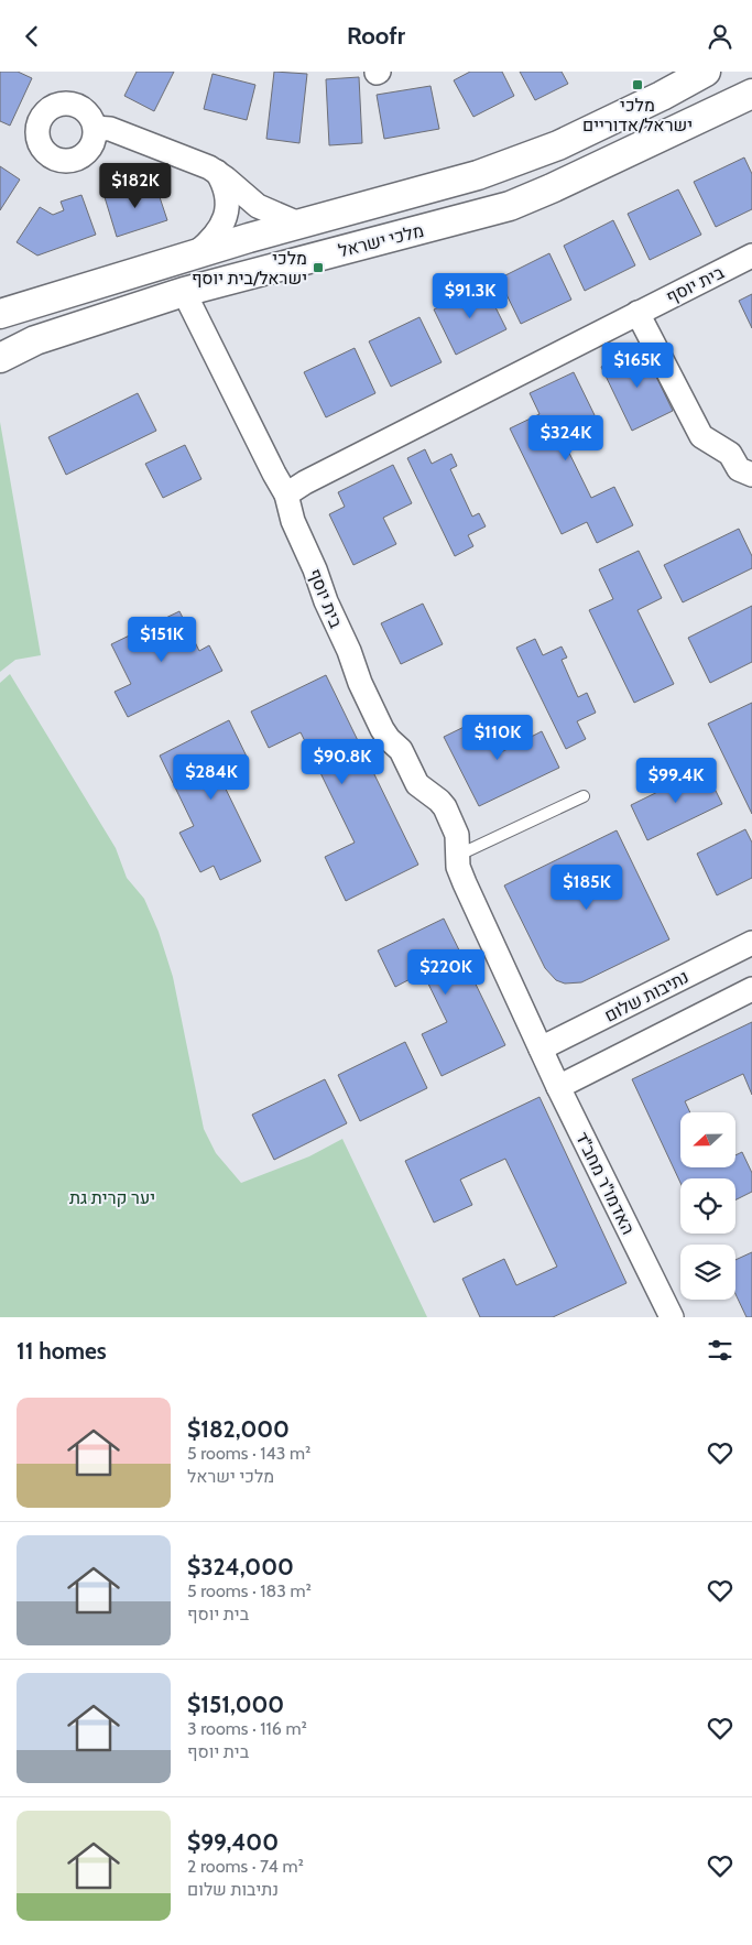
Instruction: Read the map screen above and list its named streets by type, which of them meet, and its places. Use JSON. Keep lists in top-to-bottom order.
{
  "streets": {
    "street": [
      "מלכי ישראל",
      "בית יוסף",
      "נתיבות שלום",
      "האדמו\"ר מחב\"ד"
    ]
  },
  "crossings": [
    ["בית יוסף", "נתיבות שלום"],
    ["בית יוסף", "האדמו\"ר מחב\"ד"],
    ["נתיבות שלום", "האדמו\"ר מחב\"ד"]
  ],
  "parks": ["יער קרית גת"],
  "places": {
    "transit": ["מלכי ישראל/אדוריים", "מלכי ישראל/בית יוסף"]
  },
  "north": "left",
  "page": {
    "header": "Roofr",
    "price": [
      "$182K",
      "$91.3K",
      "$165K",
      "$324K",
      "$151K",
      "$110K",
      "$90.8K",
      "$284K",
      "$99.4K",
      "$185K",
      "$220K"
    ],
    "heading": "11 homes",
    "list": [
      {
        "name": "$182,000",
        "note": "5 rooms · 143 m² · מלכי ישראל"
      },
      {
        "name": "$324,000",
        "note": "5 rooms · 183 m² · בית יוסף"
      },
      {
        "name": "$151,000",
        "note": "3 rooms · 116 m² · בית יוסף"
      },
      {
        "name": "$99,400",
        "note": "2 rooms · 74 m² · נתיבות שלום"
      }
    ]
  }
}
